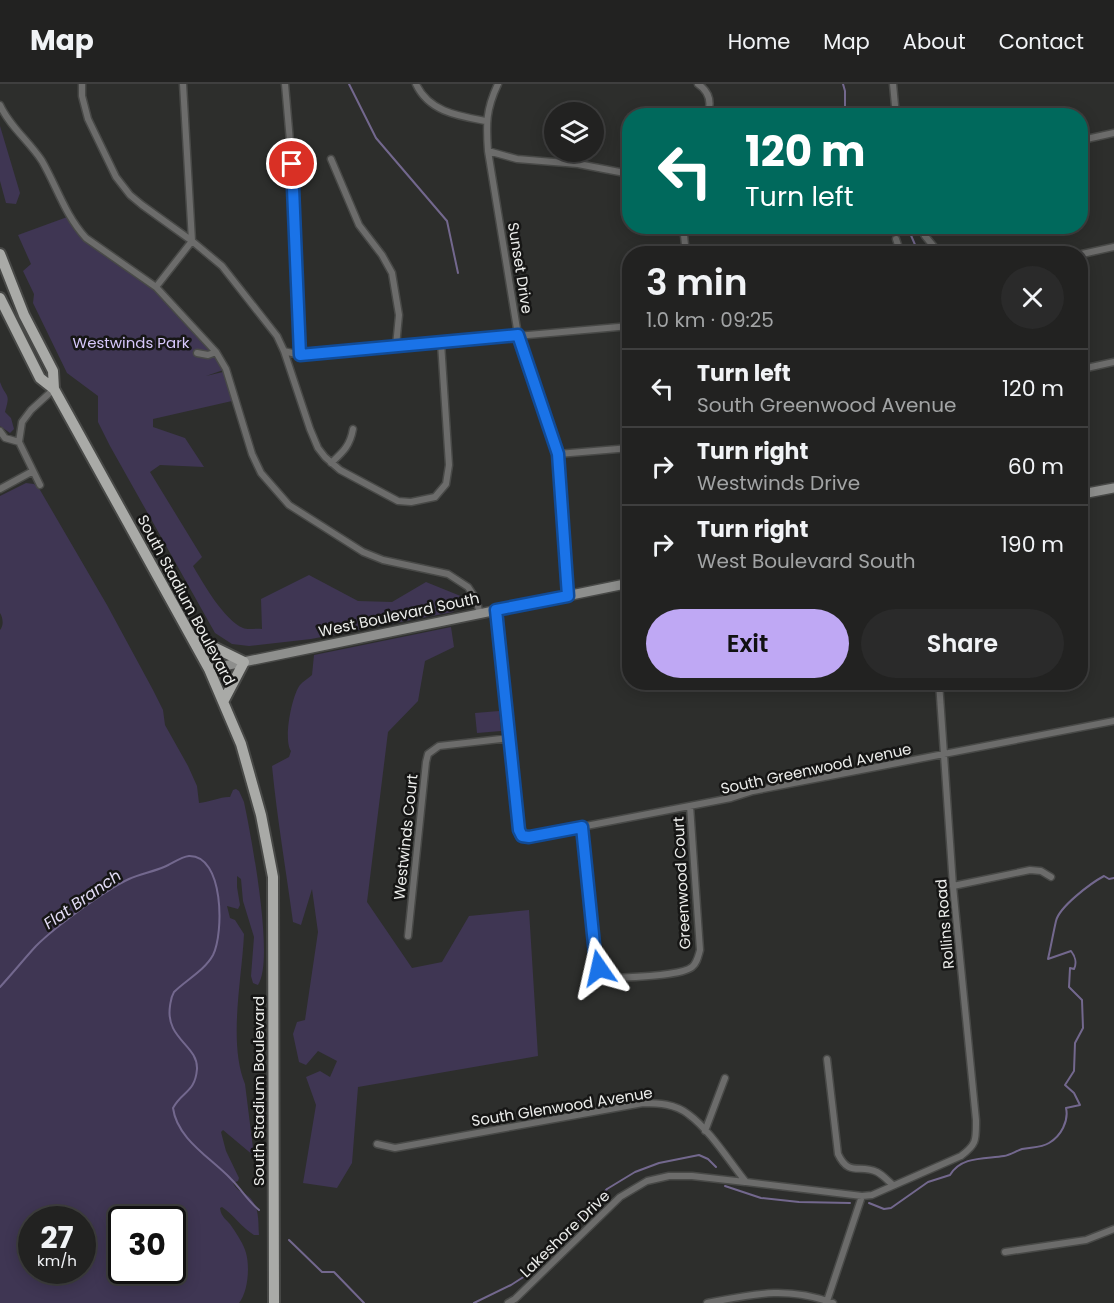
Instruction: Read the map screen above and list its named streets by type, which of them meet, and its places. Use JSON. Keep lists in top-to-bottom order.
{
  "streets": {
    "main road": ["South Stadium Boulevard", "West Boulevard South"],
    "street": [
      "Sunset Drive",
      "South Greenwood Avenue",
      "Westwinds Court",
      "Greenwood Court",
      "Rollins Road",
      "South Glenwood Avenue",
      "Lakeshore Drive"
    ]
  },
  "crossings": [
    ["Sunset Drive", "West Boulevard South"],
    ["South Stadium Boulevard", "West Boulevard South"],
    ["South Greenwood Avenue", "Westwinds Court"],
    ["South Greenwood Avenue", "Greenwood Court"],
    ["South Greenwood Avenue", "Rollins Road"],
    ["South Glenwood Avenue", "Lakeshore Drive"]
  ],
  "water": ["Flat Branch"],
  "parks": ["Westwinds Park"],
  "page": {
    "header": "Map",
    "nav": [
      "Home",
      "Map",
      "About",
      "Contact"
    ],
    "turn": ["120 m", "Turn left"],
    "heading": ["3 min", "1.0 km · 09:25"],
    "list": [
      {
        "name": "Turn left",
        "note": "South Greenwood Avenue",
        "value": "120 m"
      },
      {
        "name": "Turn right",
        "note": "Westwinds Drive",
        "value": "60 m"
      },
      {
        "name": "Turn right",
        "note": "West Boulevard South",
        "value": "190 m"
      }
    ],
    "buttons": ["Exit", "Share"],
    "speed": "27 km/h",
    "limit": "30"
  }
}
